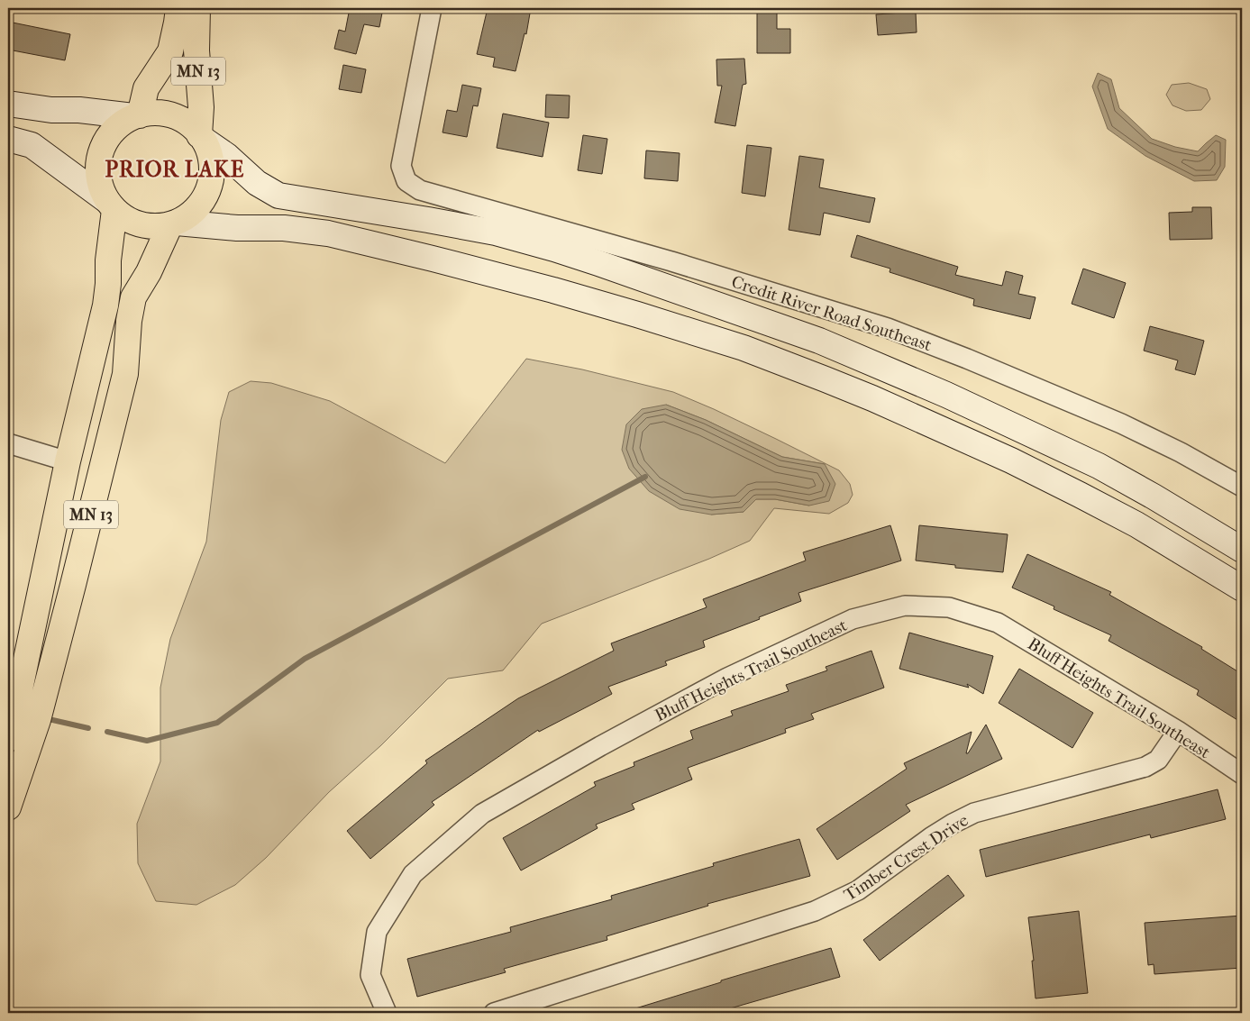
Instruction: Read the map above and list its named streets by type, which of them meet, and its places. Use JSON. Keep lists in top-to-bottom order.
{
  "streets": {
    "main road": ["MN 13"],
    "street": ["Credit River Road Southeast", "Bluff Heights Trail Southeast", "Timber Crest Drive"]
  },
  "crossings": [
    ["Bluff Heights Trail Southeast", "Timber Crest Drive"]
  ],
  "districts": ["PRIOR LAKE"]
}
